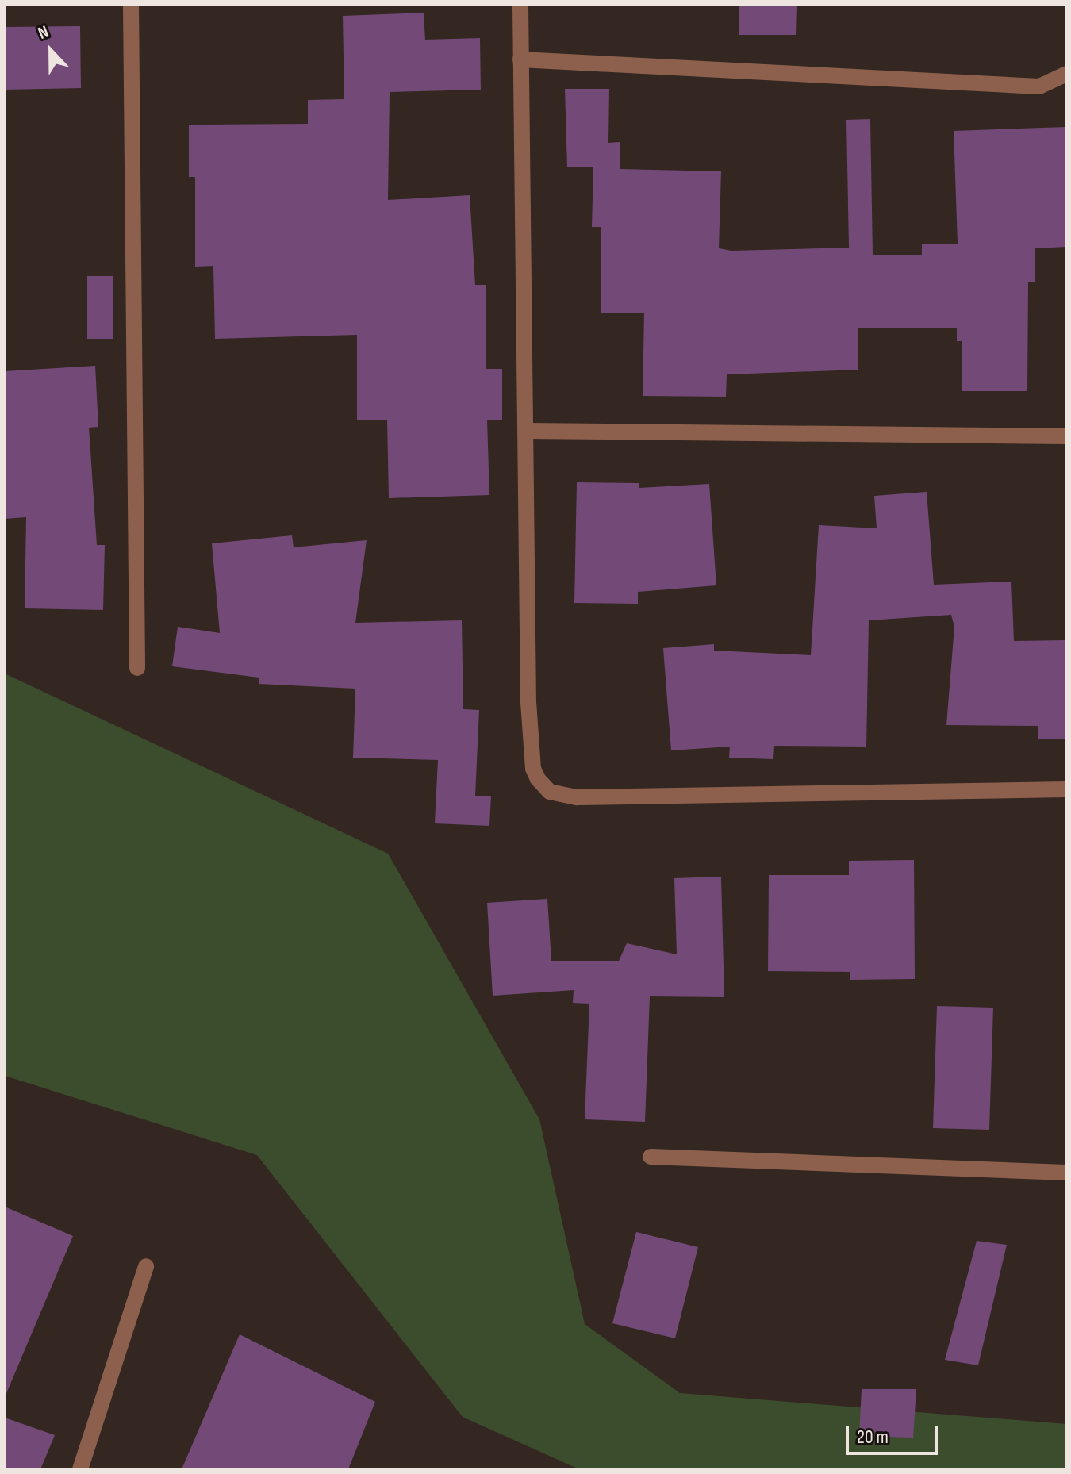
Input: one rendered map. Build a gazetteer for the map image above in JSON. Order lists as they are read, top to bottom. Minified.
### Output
{"scale_bar":"20 m","north":"top"}
